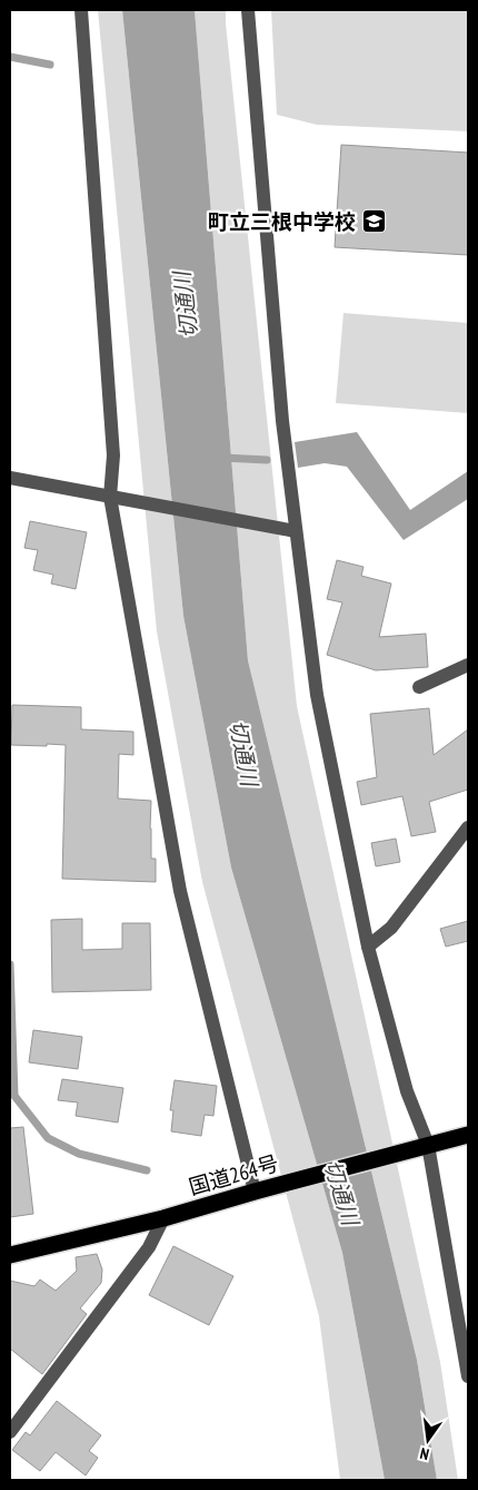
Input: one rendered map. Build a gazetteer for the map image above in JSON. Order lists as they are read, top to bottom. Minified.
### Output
{"streets":{"highway":["国道264号"]},"water":["切通川"],"places":{"school or university":["町立三根中学校"]},"north":"bottom"}
